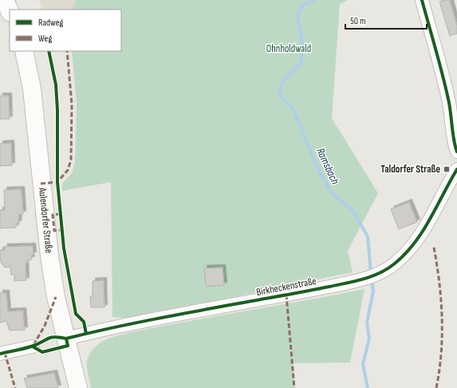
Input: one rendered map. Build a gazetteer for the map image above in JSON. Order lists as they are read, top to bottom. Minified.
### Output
{"streets":{"main road":["Aulendorfer Straße"],"street":["Birkheckenstraße"]},"crossings":[["Aulendorfer Straße","Birkheckenstraße"]],"water":["Ramsbach"],"parks":["Ohnholdwald"],"places":{"transit":["Taldorfer Straße"]},"legend":["Radweg","Weg"],"scale_bar":"50 m"}
